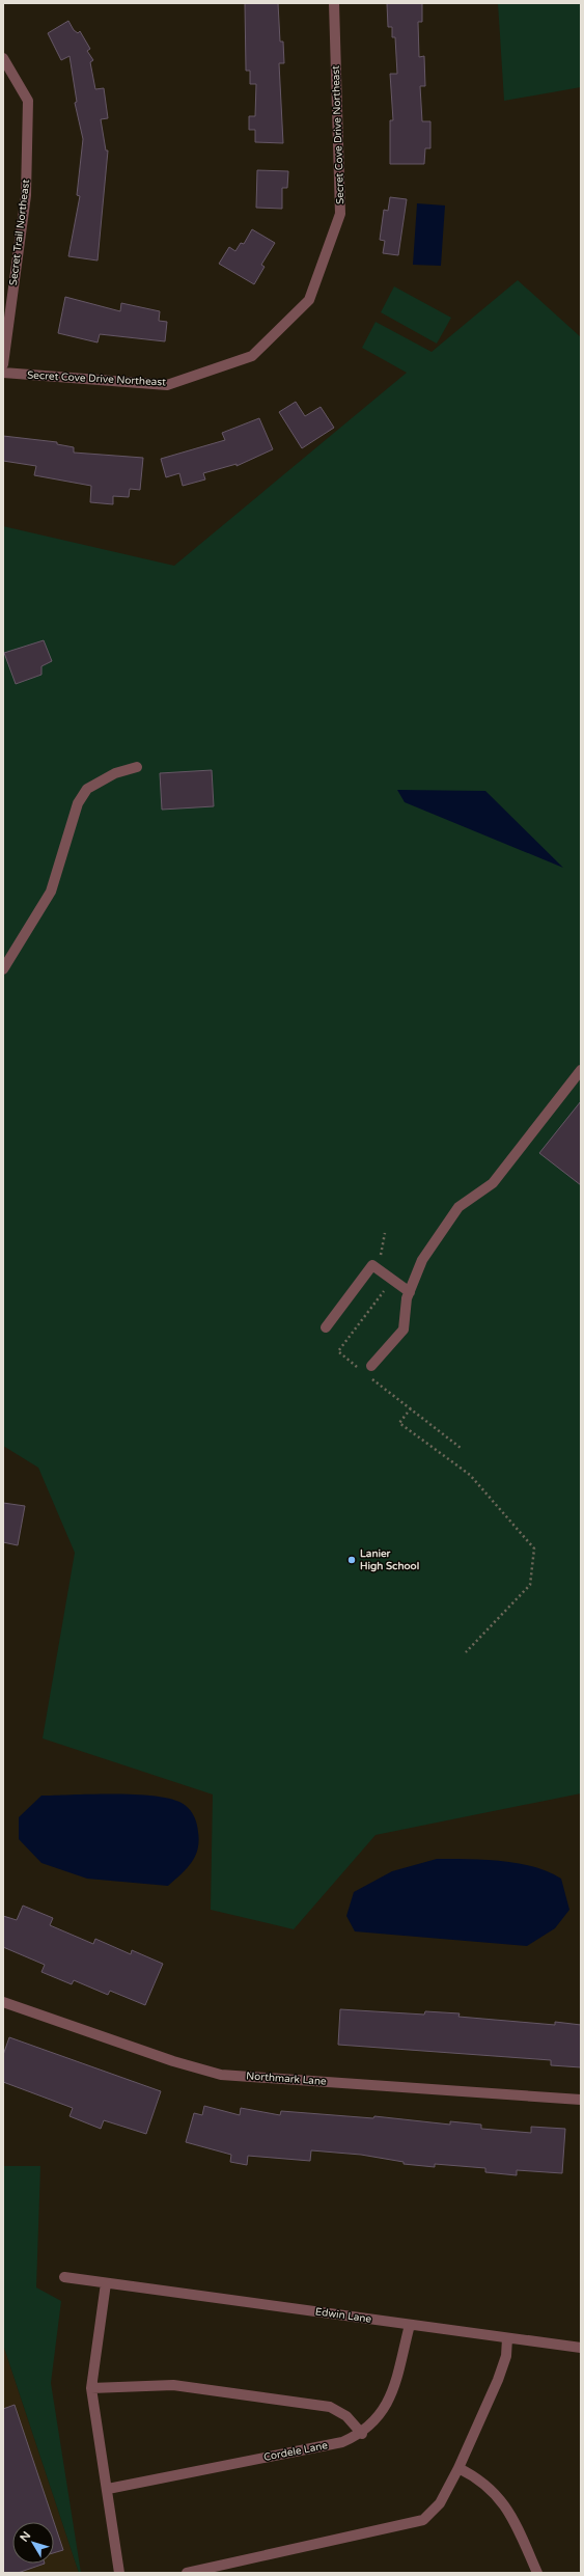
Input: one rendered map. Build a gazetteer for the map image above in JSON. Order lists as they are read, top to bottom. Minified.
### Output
{"streets":{"street":["Secret Cove Drive Northeast","Secret Trail Northeast","Northmark Lane","Edwin Lane","Cordele Lane"]},"crossings":[["Edwin Lane","Cordele Lane"]],"places":["Lanier High School"],"north":"top left"}
